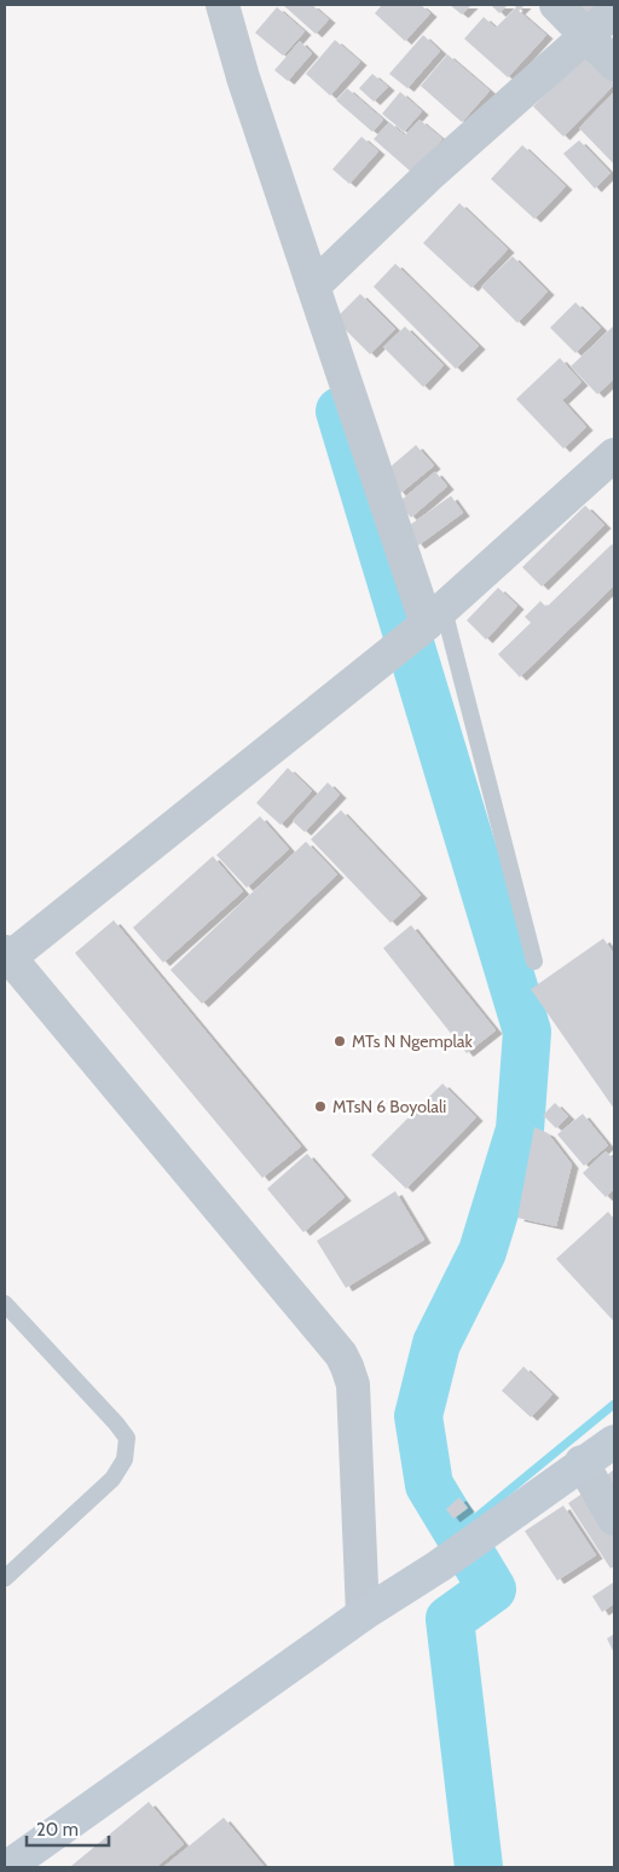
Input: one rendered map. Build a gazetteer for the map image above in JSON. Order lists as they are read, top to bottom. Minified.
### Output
{"places":["MTs N Ngemplak","MTsN 6 Boyolali"],"scale_bar":"20 m"}
